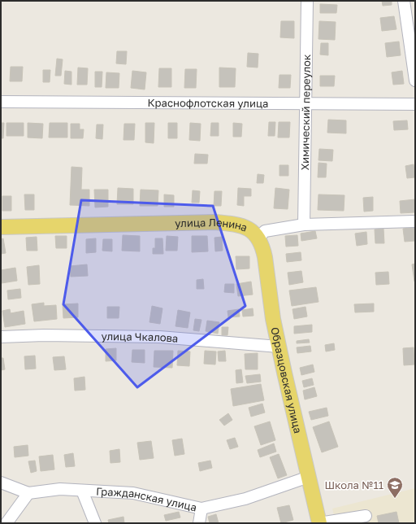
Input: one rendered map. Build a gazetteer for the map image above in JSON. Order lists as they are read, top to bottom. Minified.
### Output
{"streets":{"main road":["улица Ленина","Образцовская улица"],"street":["Краснофлотская улица","Химический переулок","улица Чкалова","Гражданская улица"]},"crossings":[["Краснофлотская улица","Химический переулок"],["Химический переулок","улица Ленина"],["улица Ленина","Образцовская улица"],["улица Чкалова","Образцовская улица"],["Образцовская улица","Гражданская улица"]],"places":{"school or university":["Школа №11"]}}
